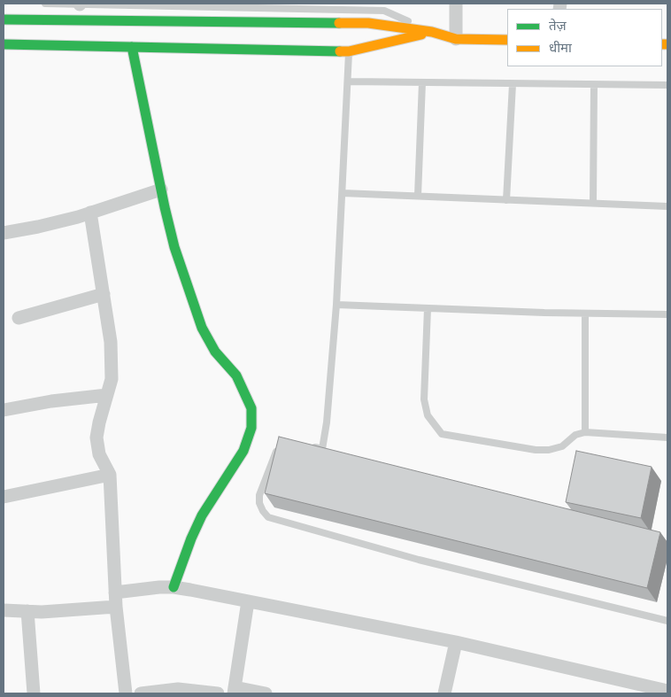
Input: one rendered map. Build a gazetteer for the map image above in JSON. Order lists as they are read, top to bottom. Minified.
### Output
{"legend":["तेज़","धीमा"]}
